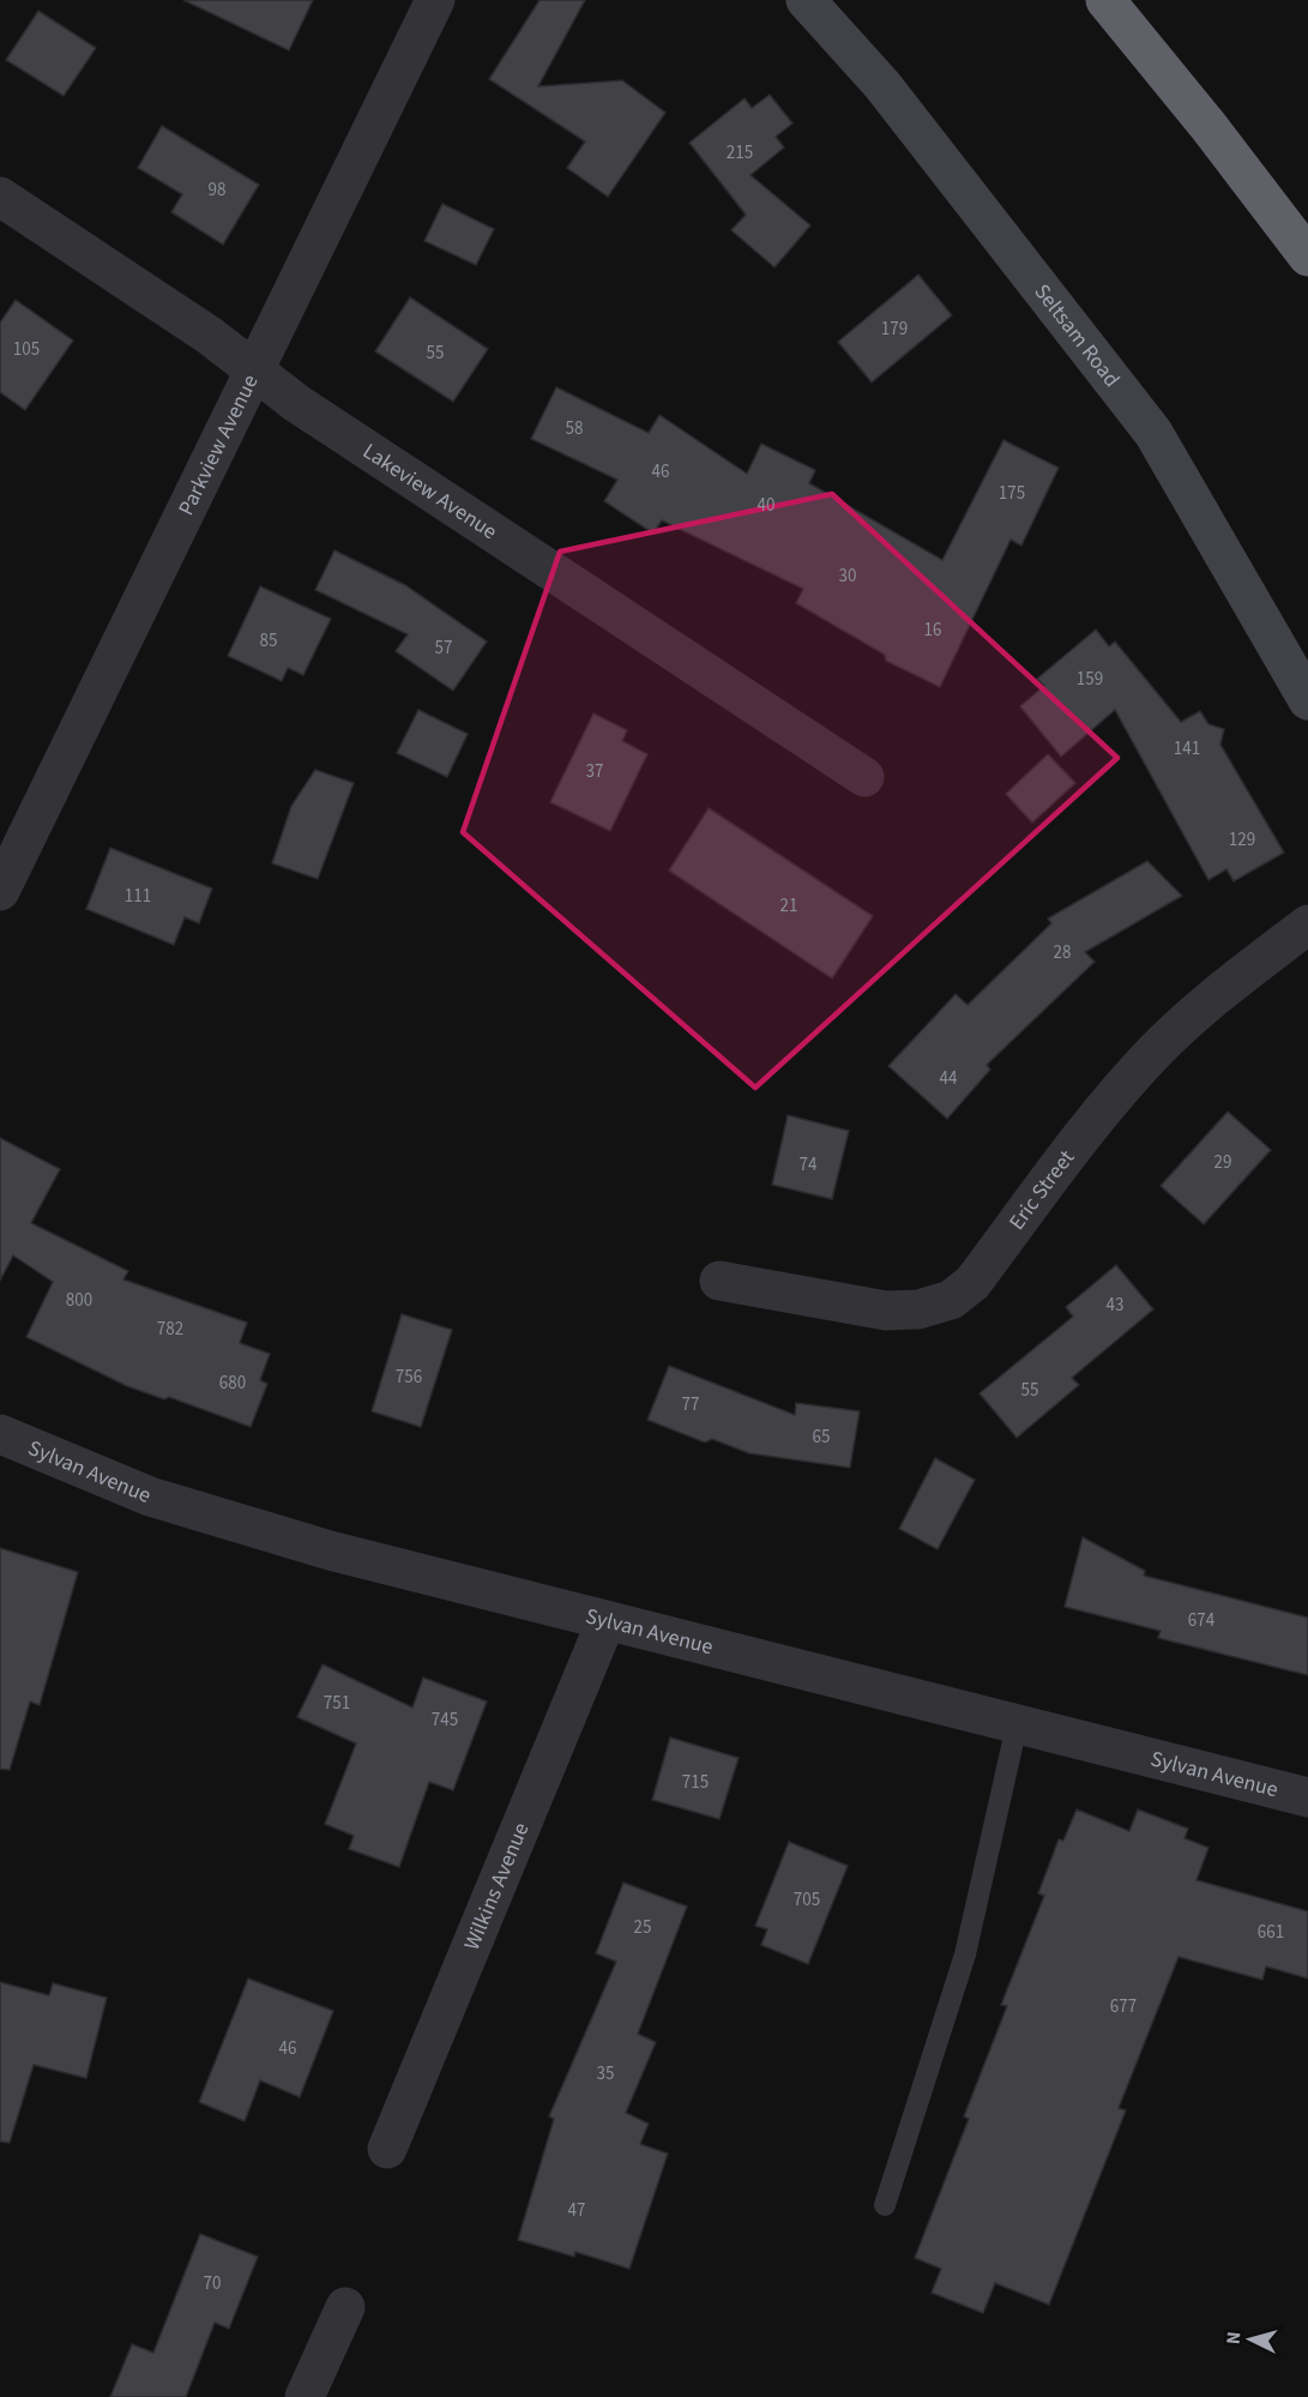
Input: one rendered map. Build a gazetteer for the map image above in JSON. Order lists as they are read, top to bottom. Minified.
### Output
{"streets":{"main road":["Seltsam Road"],"street":["Parkview Avenue","Lakeview Avenue","Eric Street","Sylvan Avenue","Wilkins Avenue"]},"crossings":[["Parkview Avenue","Lakeview Avenue"],["Sylvan Avenue","Wilkins Avenue"]],"house_numbers":["215","98","179","105","55","58","46","175","40","30","16","85","57","159","141","37","129","111","21","28","44","29","74","800","43","782","756","680","55","77","65","674","751","745","715","705","25","661","677","46","35","47","70"],"north":"left"}
